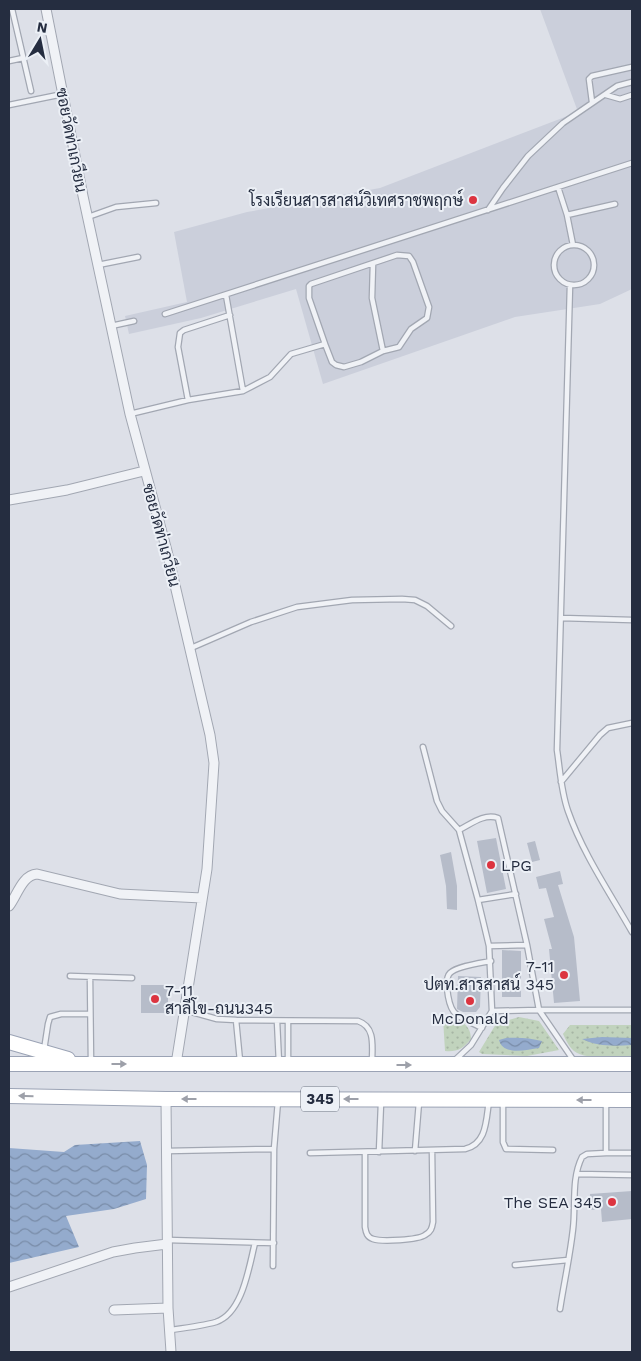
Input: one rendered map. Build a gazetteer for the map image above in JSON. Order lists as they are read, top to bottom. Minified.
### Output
{"streets":{"main road":["345"],"street":["ซอยวัดท่าเกวียน"]},"crossings":[["ซอยวัดท่าเกวียน","345"]],"places":["โรงเรียนสารสาสน์วิเทศราชพฤกษ์","LPG","7-11 ปตท.สารสาสน์ 345","7-11 สาลีโข-ถนน345","McDonald","The SEA 345"],"north":"top"}
